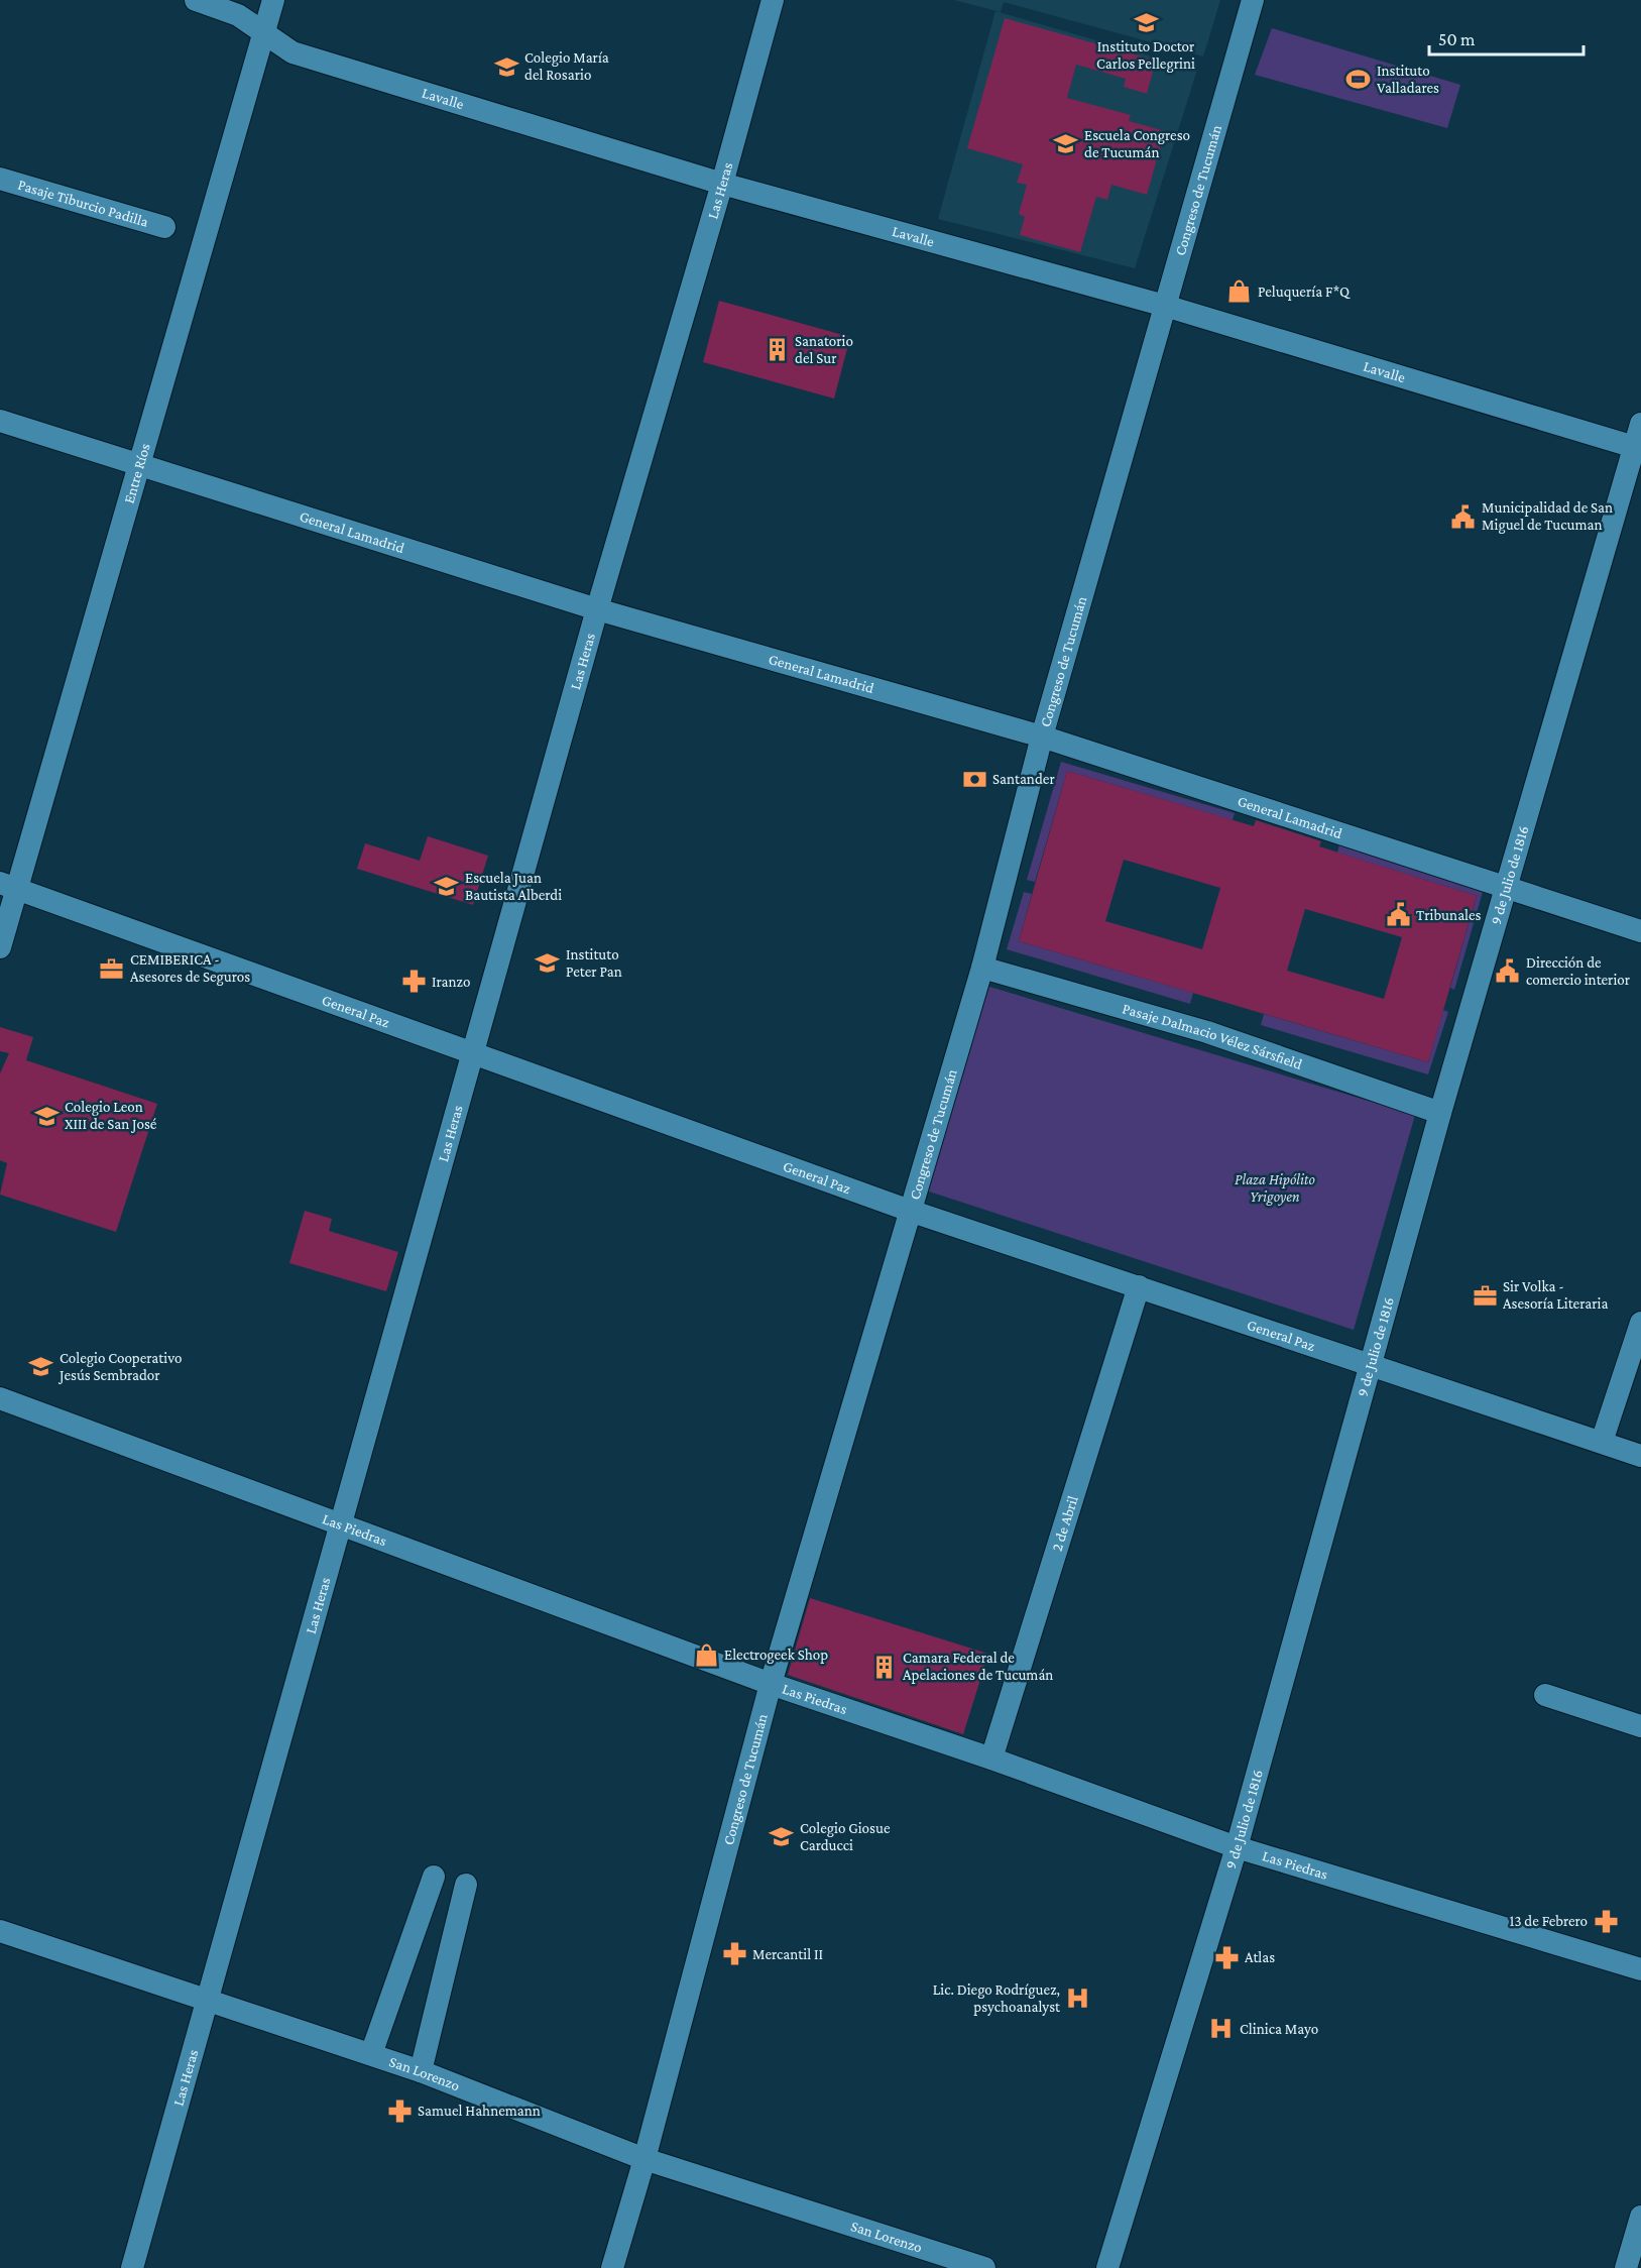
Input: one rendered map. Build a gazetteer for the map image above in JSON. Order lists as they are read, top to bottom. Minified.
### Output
{"streets":{"street":["Lavalle","Las Heras","Congreso de Tucumán","Pasaje Tiburcio Padilla","Entre Ríos","General Lamadrid","9 de Julio de 1816","General Paz","Pasaje Dalmacio Vélez Sársfield","2 de Abril","Las Piedras","San Lorenzo"]},"crossings":[["Lavalle","Las Heras"],["Lavalle","Congreso de Tucumán"],["Lavalle","Entre Ríos"],["Lavalle","9 de Julio de 1816"],["Las Heras","General Lamadrid"],["Las Heras","General Paz"],["Las Heras","Las Piedras"],["Las Heras","San Lorenzo"],["Congreso de Tucumán","General Lamadrid"],["Congreso de Tucumán","General Paz"],["Congreso de Tucumán","Pasaje Dalmacio Vélez Sársfield"],["Congreso de Tucumán","Las Piedras"],["Congreso de Tucumán","San Lorenzo"],["Entre Ríos","General Lamadrid"],["Entre Ríos","General Paz"],["General Lamadrid","9 de Julio de 1816"],["9 de Julio de 1816","General Paz"],["9 de Julio de 1816","Pasaje Dalmacio Vélez Sársfield"],["9 de Julio de 1816","Las Piedras"],["General Paz","2 de Abril"],["2 de Abril","Las Piedras"]],"parks":["Plaza Hipólito Yrigoyen"],"places":{"school or university":["Instituto Doctor Carlos Pellegrini","Colegio María del Rosario","Escuela Congreso de Tucumán","Escuela Juan Bautista Alberdi","Instituto Peter Pan","Colegio Leon XIII de San José","Colegio Cooperativo Jesús Sembrador","Colegio Giosue Carducci"],"sports":["Instituto Valladares"],"shop":["Peluquería F*Q","Electrogeek Shop"],"building":["Sanatorio del Sur","Camara Federal de Apelaciones de Tucumán"],"public building":["Municipalidad de San Miguel de Tucuman","Tribunales","Dirección de comercio interior"],"bank":["Santander"],"office":["CEMIBERICA - Asesores de Seguros","Sir Volka - Asesoría Literaria"],"pharmacy":["Iranzo","13 de Febrero","Mercantil II","Atlas","Samuel Hahnemann"],"hospital":["Lic. Diego Rodríguez, psychoanalyst","Clinica Mayo"]},"scale_bar":"50 m"}
